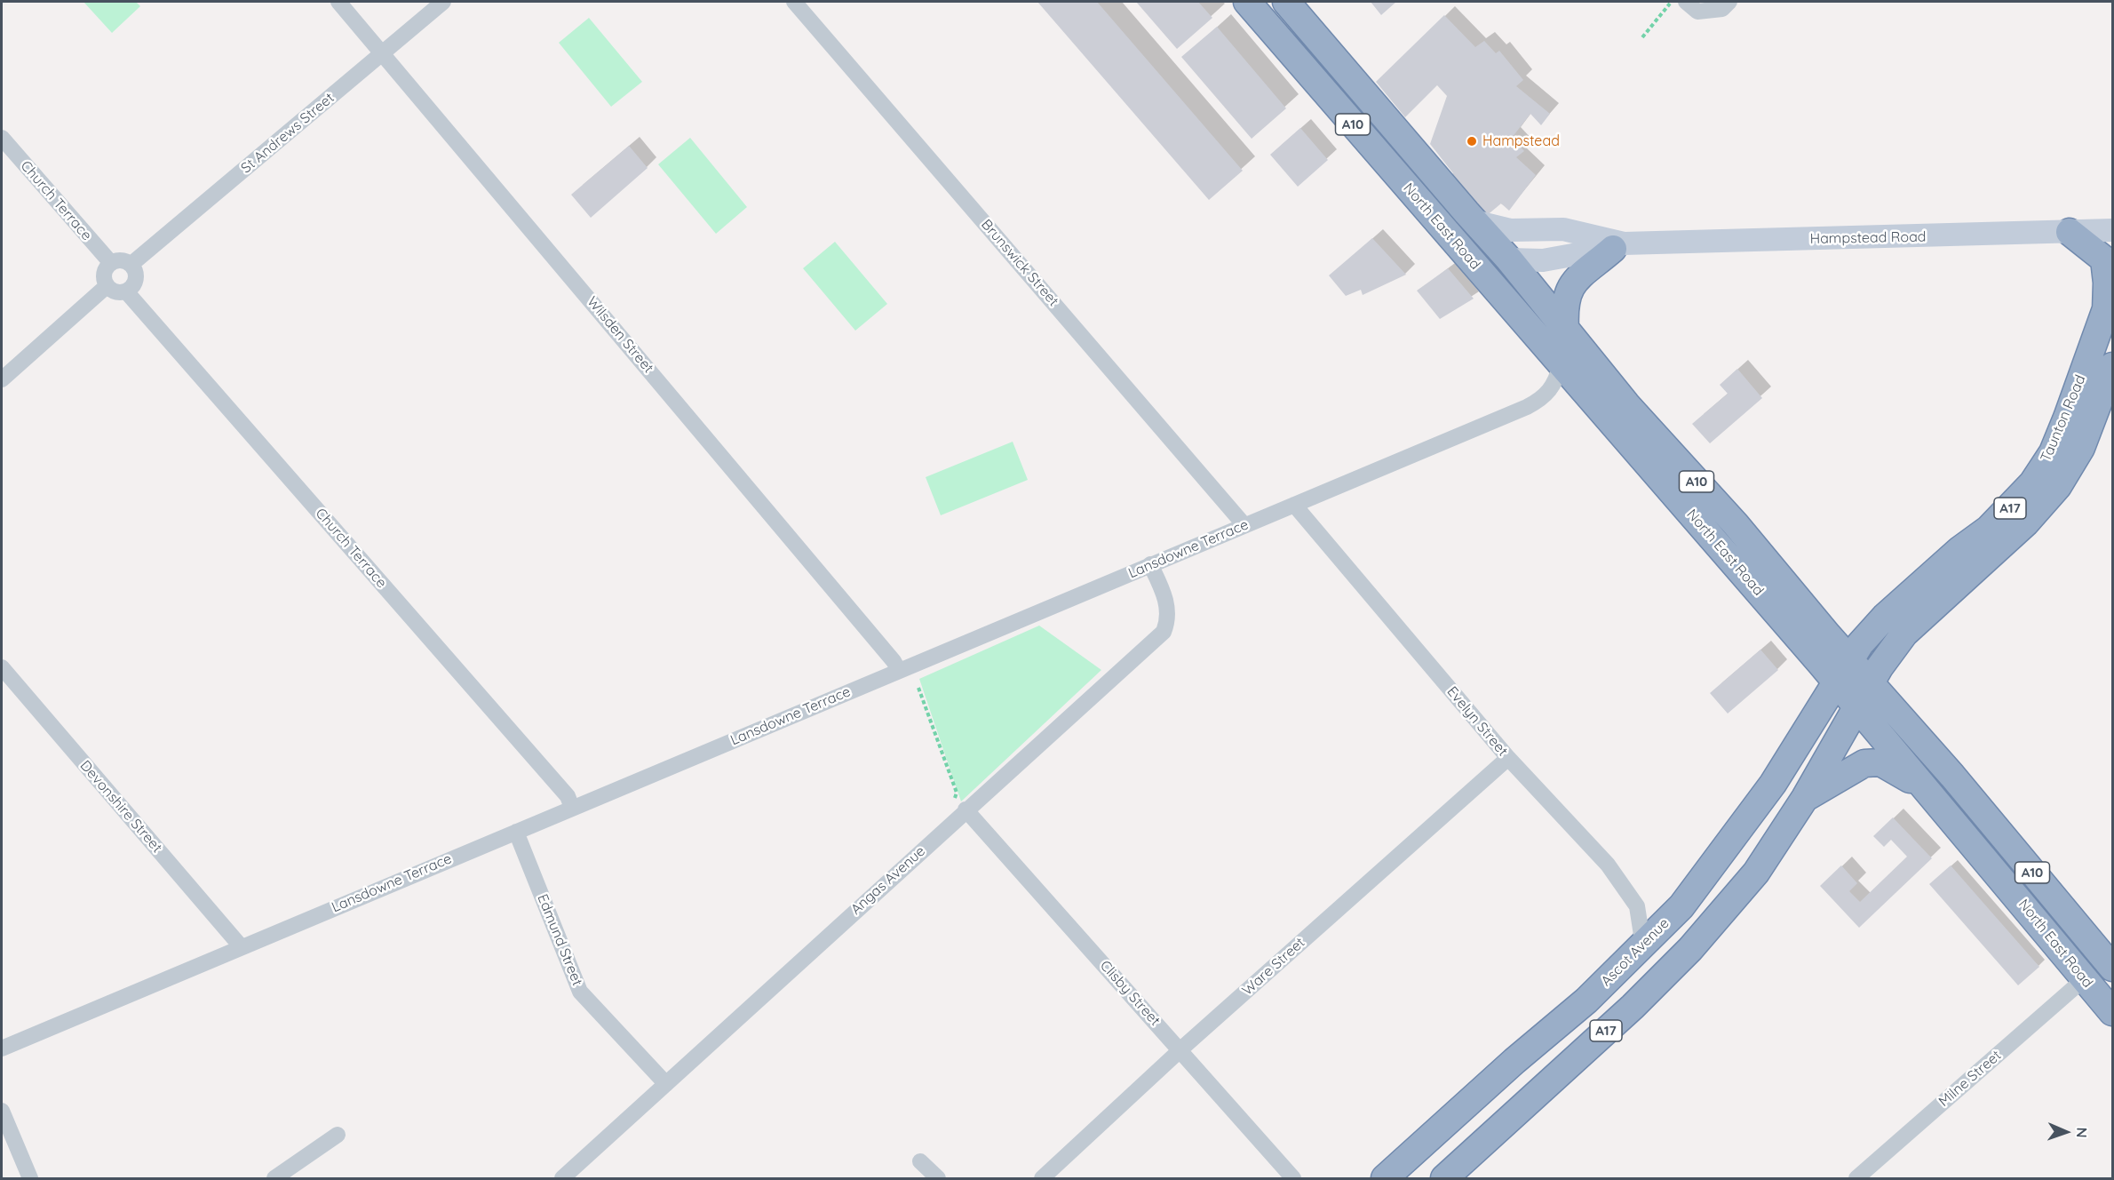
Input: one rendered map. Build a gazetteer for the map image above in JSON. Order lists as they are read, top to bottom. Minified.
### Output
{"streets":{"highway":["A10","North East Road","Taunton Road","A17","Ascot Avenue"],"main road":["Hampstead Road"],"street":["St Andrews Street","Church Terrace","Brunswick Street","Wilsden Street","Lansdowne Terrace","Evelyn Street","Devonshire Street","Angas Avenue","Edmund Street","Ware Street","Clisby Street","Milne Street"]},"crossings":[["St Andrews Street","Church Terrace"],["St Andrews Street","Wilsden Street"],["Church Terrace","Lansdowne Terrace"],["North East Road","Hampstead Road"],["North East Road","Taunton Road"],["North East Road","A17"],["North East Road","Lansdowne Terrace"],["North East Road","Ascot Avenue"],["North East Road","Milne Street"],["Hampstead Road","Taunton Road"],["Brunswick Street","Lansdowne Terrace"],["Wilsden Street","Lansdowne Terrace"],["Taunton Road","A17"],["A17","Ascot Avenue"],["Lansdowne Terrace","Evelyn Street"],["Lansdowne Terrace","Devonshire Street"],["Lansdowne Terrace","Angas Avenue"],["Lansdowne Terrace","Edmund Street"],["Evelyn Street","Ascot Avenue"],["Evelyn Street","Ware Street"],["Angas Avenue","Edmund Street"],["Angas Avenue","Clisby Street"],["Ware Street","Clisby Street"]],"places":["Hampstead"],"north":"right"}
